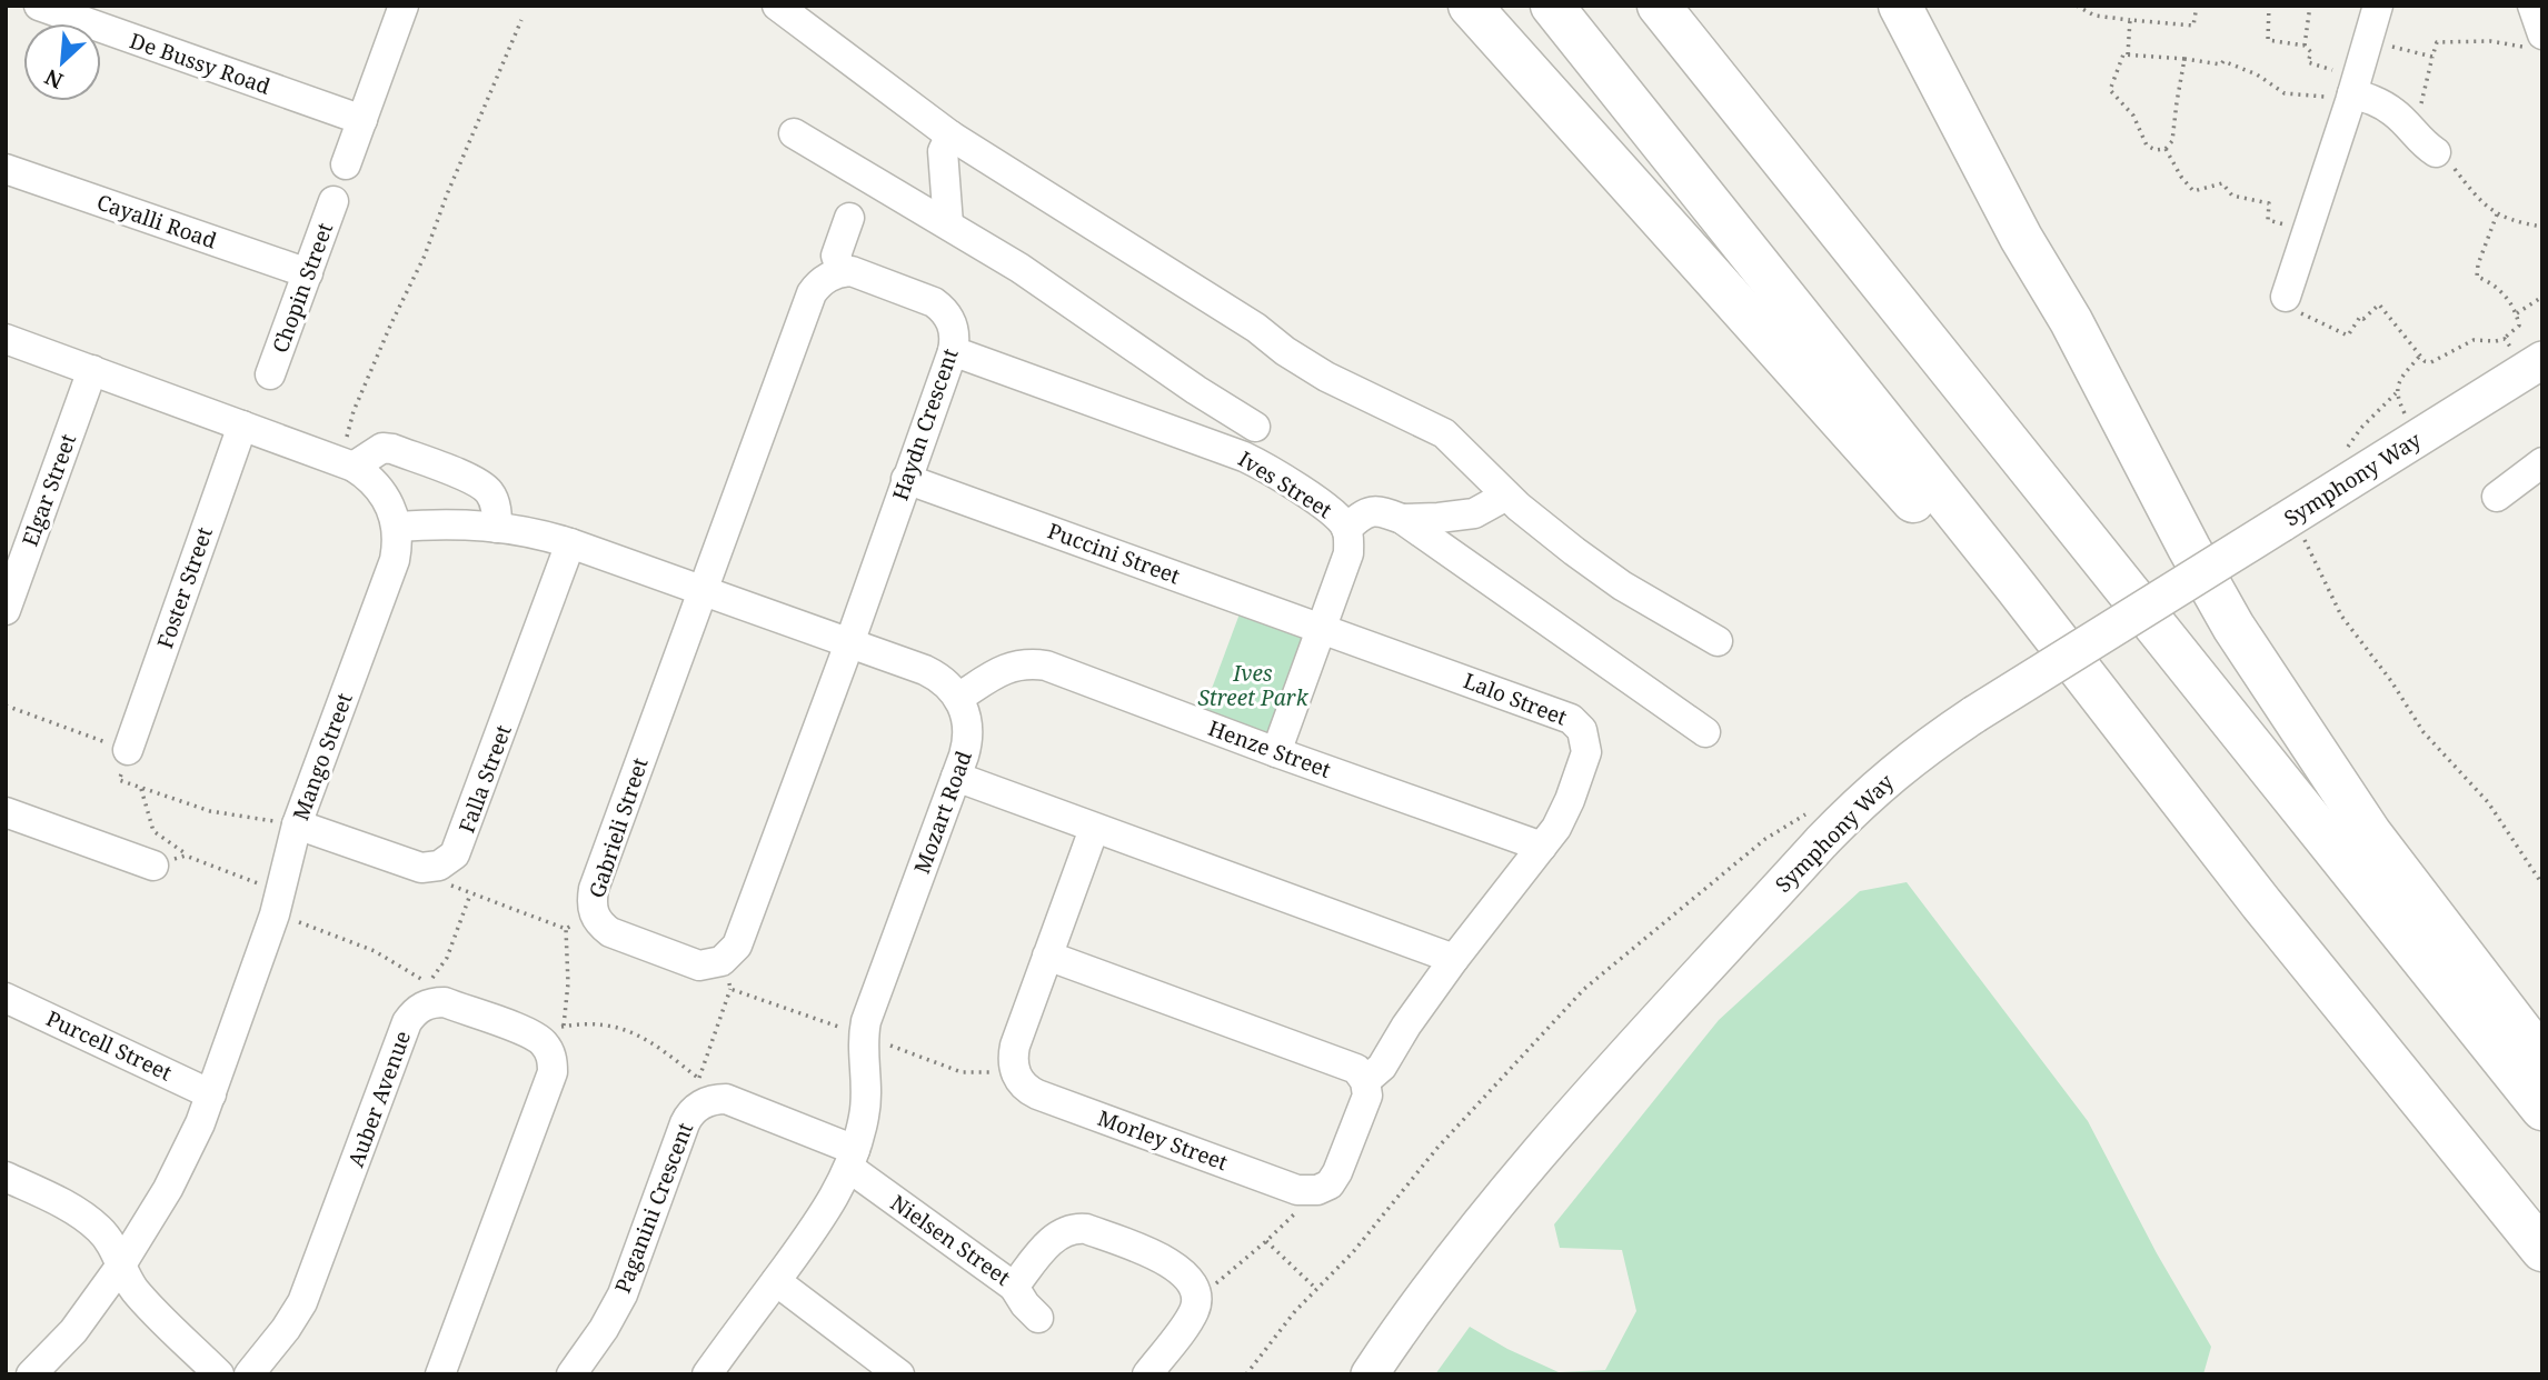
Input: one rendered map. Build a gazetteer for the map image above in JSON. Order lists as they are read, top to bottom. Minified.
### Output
{"streets":{"main road":["Symphony Way"],"street":["De Bussy Road","Cayalli Road","Chopin Street","Haydn Crescent","Ives Street","Elgar Street","Puccini Street","Foster Street","Lalo Street","Henze Street","Mango Street","Falla Street","Mozart Road","Gabrieli Street","Purcell Street","Auber Avenue","Morley Street","Paganini Crescent","Nielsen Street"]},"crossings":[["Cayalli Road","Chopin Street"],["Haydn Crescent","Ives Street"],["Haydn Crescent","Puccini Street"],["Haydn Crescent","Gabrieli Street"],["Ives Street","Puccini Street"],["Ives Street","Lalo Street"],["Ives Street","Henze Street"],["Elgar Street","Mango Street"],["Puccini Street","Lalo Street"],["Foster Street","Mango Street"],["Lalo Street","Henze Street"],["Henze Street","Mozart Road"],["Mango Street","Purcell Street"],["Mozart Road","Nielsen Street"]],"parks":["Ives Street Park"],"north":"bottom left"}
